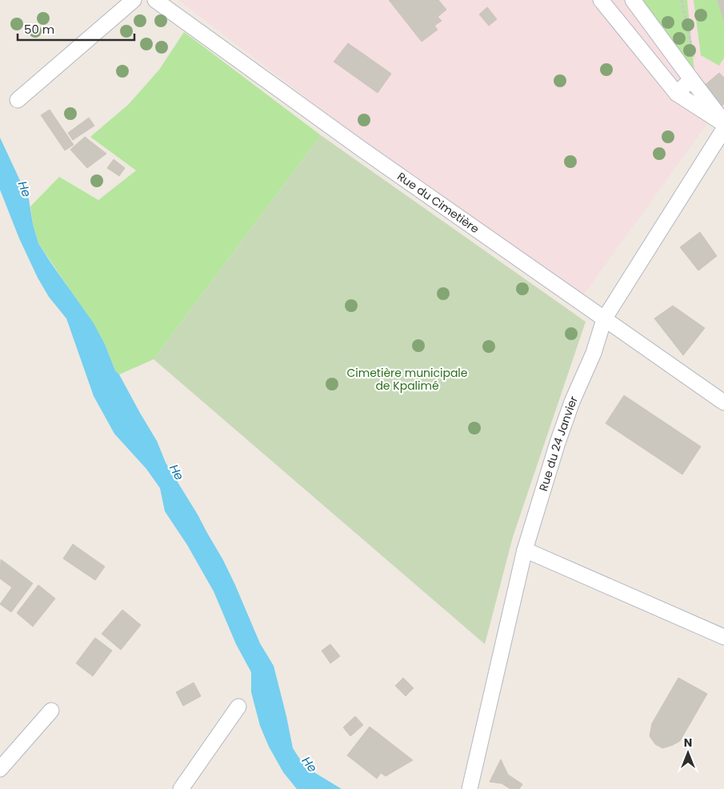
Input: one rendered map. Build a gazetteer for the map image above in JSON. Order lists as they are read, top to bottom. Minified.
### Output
{"streets":{"street":["Rue du Cimetière","Rue du 24 Janvier"]},"crossings":[["Rue du Cimetière","Rue du 24 Janvier"]],"water":["He"],"parks":["Cimetière municipale de Kpalimé"],"scale_bar":"50 m","north":"top"}
